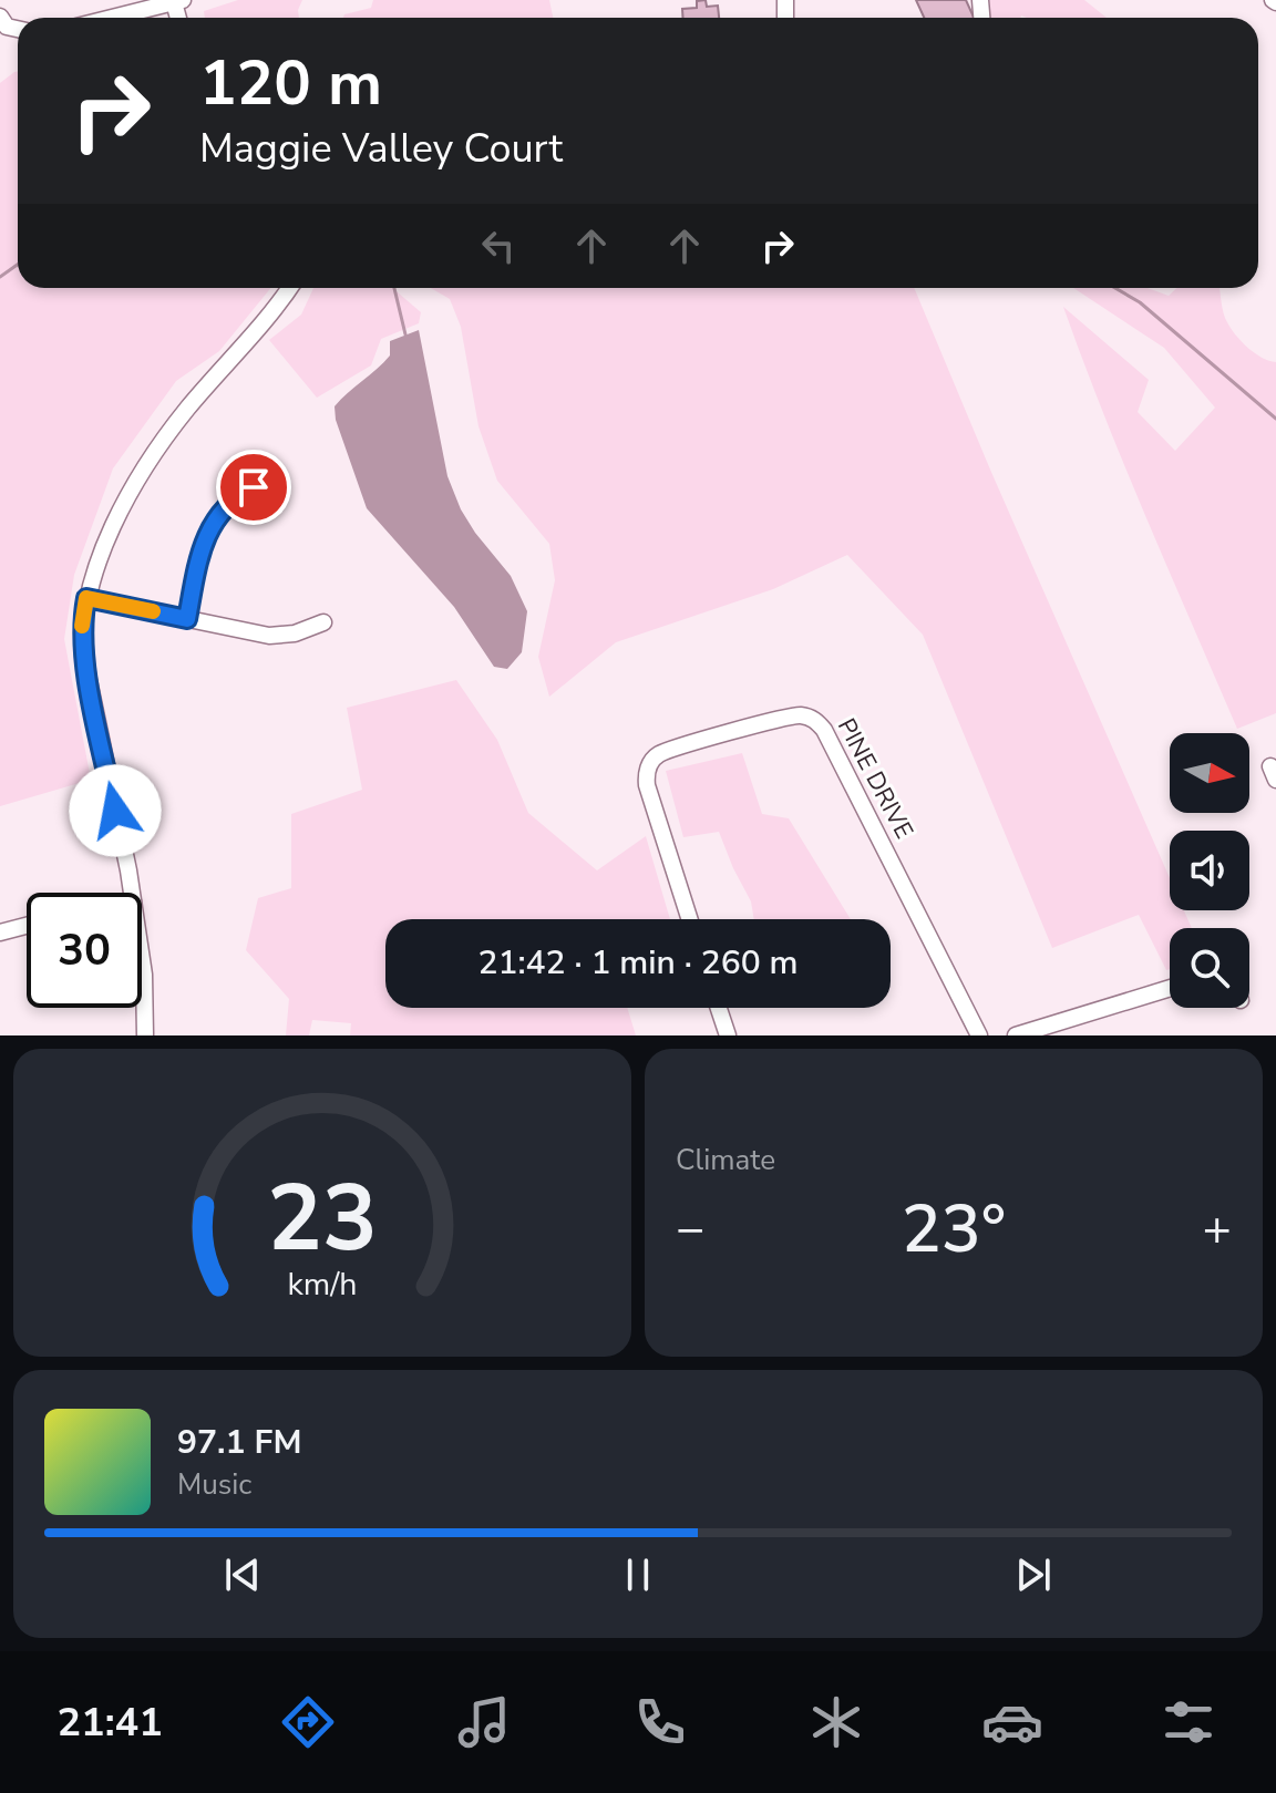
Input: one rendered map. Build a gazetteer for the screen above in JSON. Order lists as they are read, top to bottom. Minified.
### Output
{"streets":{"street":["PINE DRIVE"]},"north":"right","page":{"turn":["120 m","Maggie Valley Court"],"limit":"30","trip":"21:42 · 1 min · 260 m","tile":"Climate","heat":["−","23°","+"],"song":["97.1 FM","Music"],"tabs":"21:41","gauge":["23","km/h"]}}
